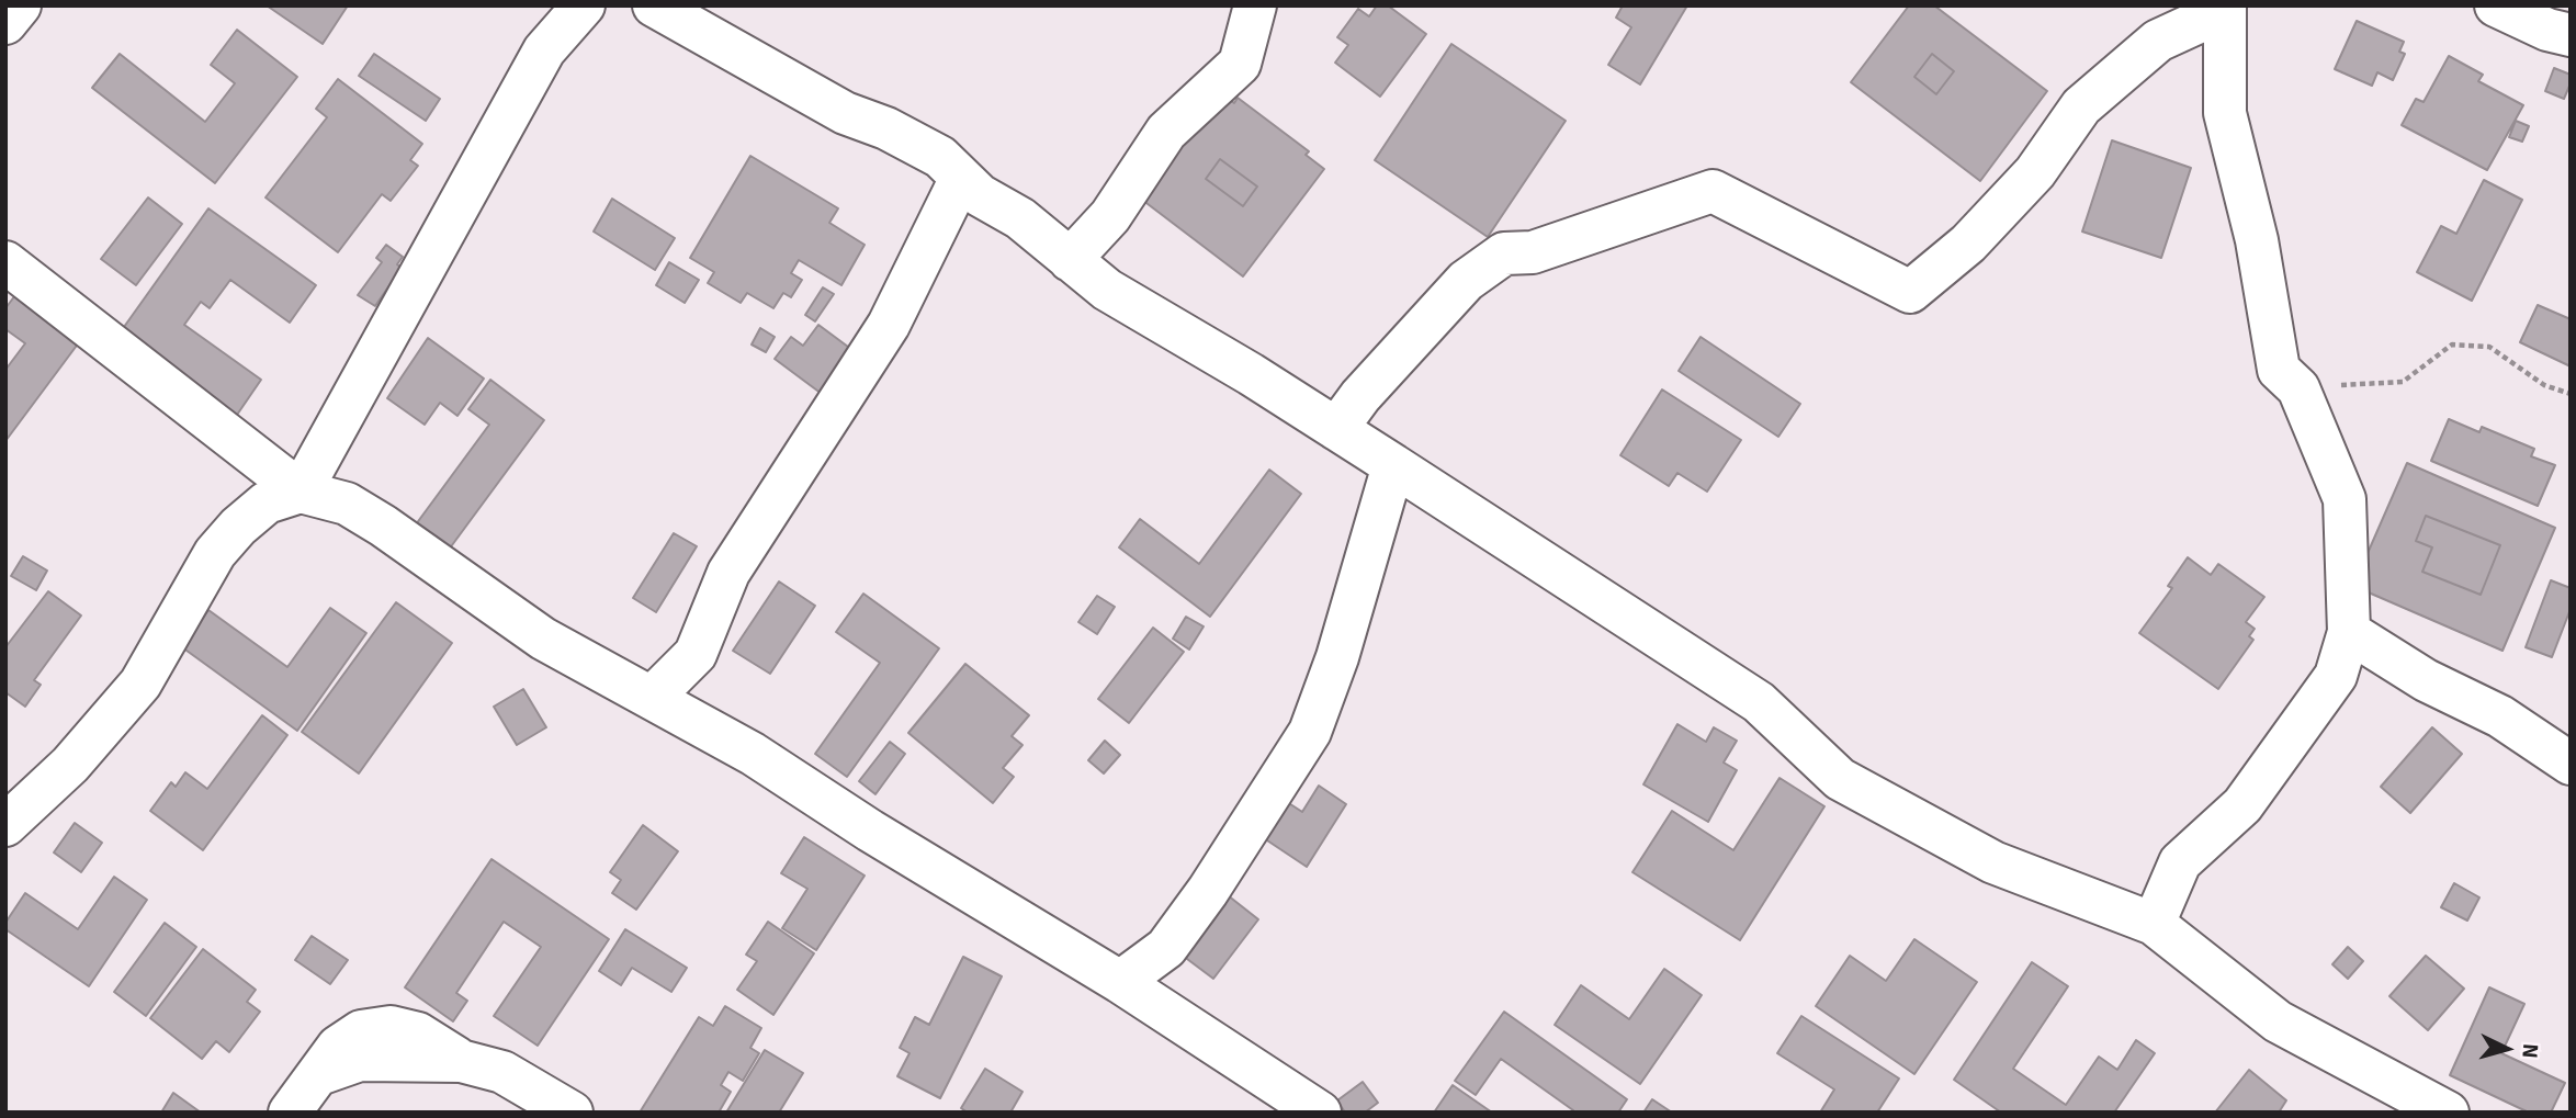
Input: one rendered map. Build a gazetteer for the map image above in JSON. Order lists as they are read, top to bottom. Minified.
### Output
{"north":"right"}
